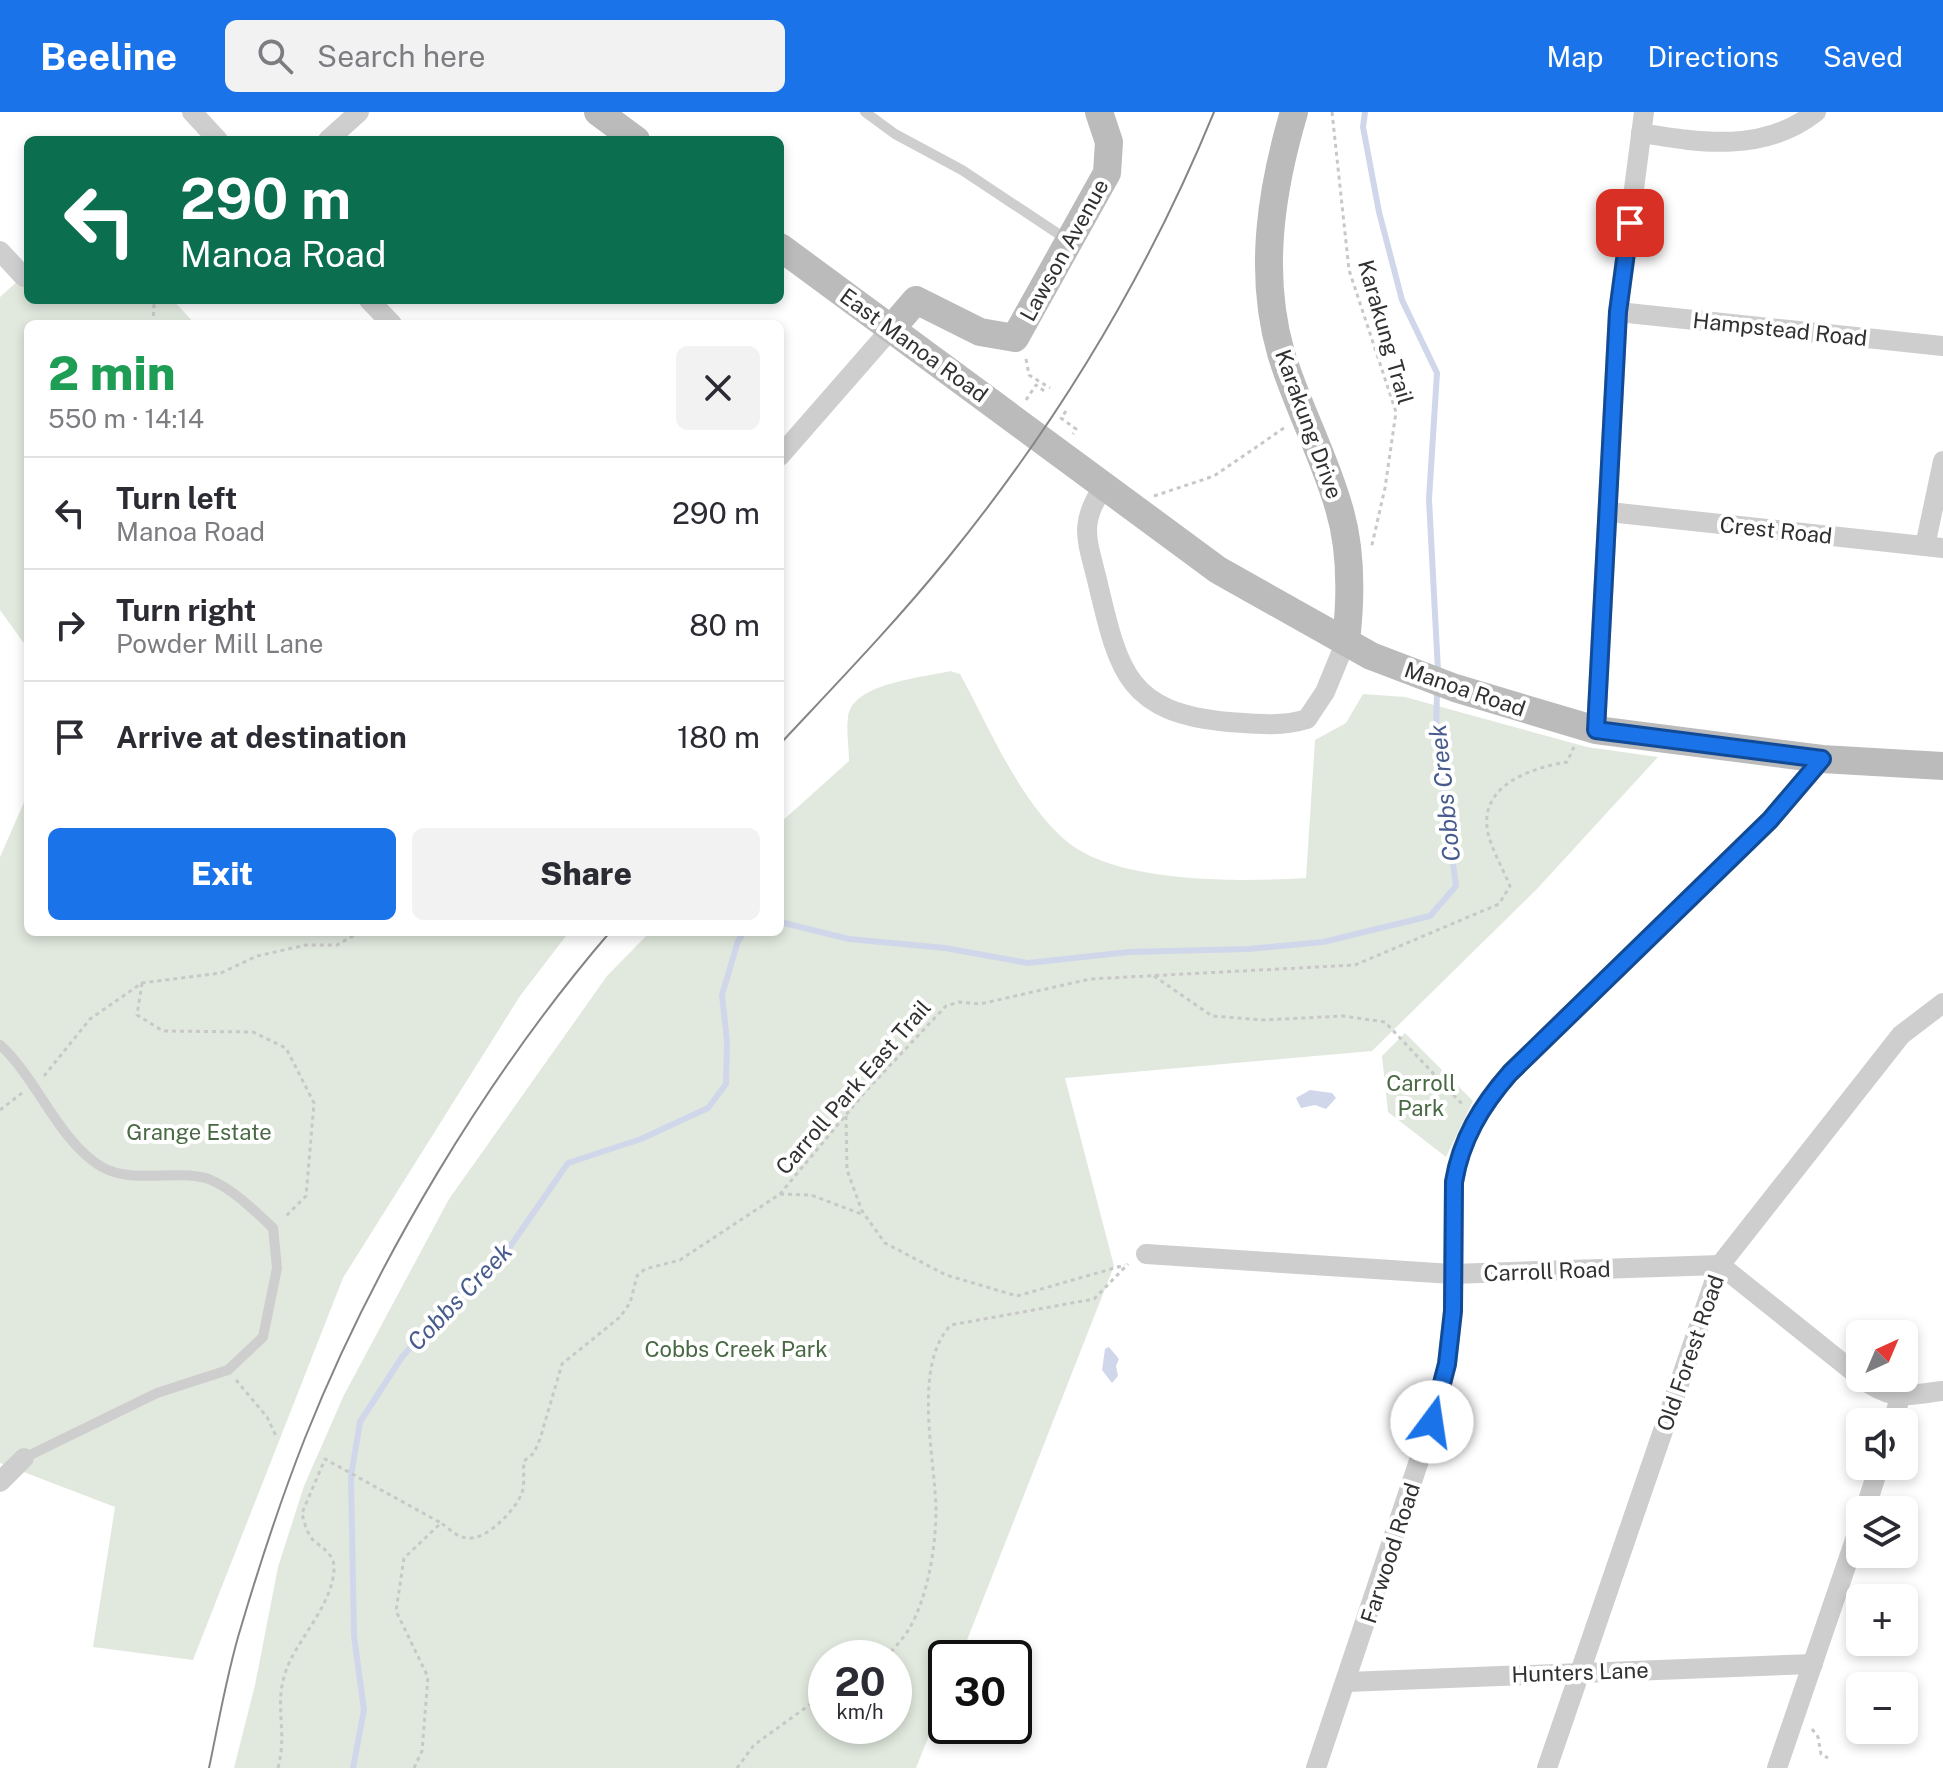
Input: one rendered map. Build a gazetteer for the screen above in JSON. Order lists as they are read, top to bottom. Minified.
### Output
{"streets":{"main road":["Lawson Avenue","East Manoa Road","Karakung Drive","Manoa Road"],"street":["Hampstead Road","Crest Road","Carroll Road","Old Forest Road","Farwood Road","Hunters Lane"],"path":["Karakung Trail","Carroll Park East Trail"]},"crossings":[["Lawson Avenue","East Manoa Road"],["East Manoa Road","Manoa Road"],["Karakung Drive","Manoa Road"],["Manoa Road","Carroll Park East Trail"],["Manoa Road","Farwood Road"],["Carroll Road","Old Forest Road"],["Carroll Road","Farwood Road"],["Old Forest Road","Hunters Lane"],["Farwood Road","Hunters Lane"]],"water":["Cobbs Creek"],"parks":["Carroll Park","Grange Estate","Cobbs Creek Park"],"north":"top right","page":{"header":"Beeline","search":"Search here","nav":["Map","Directions","Saved"],"turn":["290 m","Manoa Road"],"heading":["2 min","550 m · 14:14"],"list":[{"name":"Turn left","note":"Manoa Road","value":"290 m"},{"name":"Turn right","note":"Powder Mill Lane","value":"80 m"},{"name":"Arrive at destination","value":"180 m"}],"buttons":["Exit","Share"],"map_buttons":["+","−"],"speed":"20 km/h","limit":"30"}}
